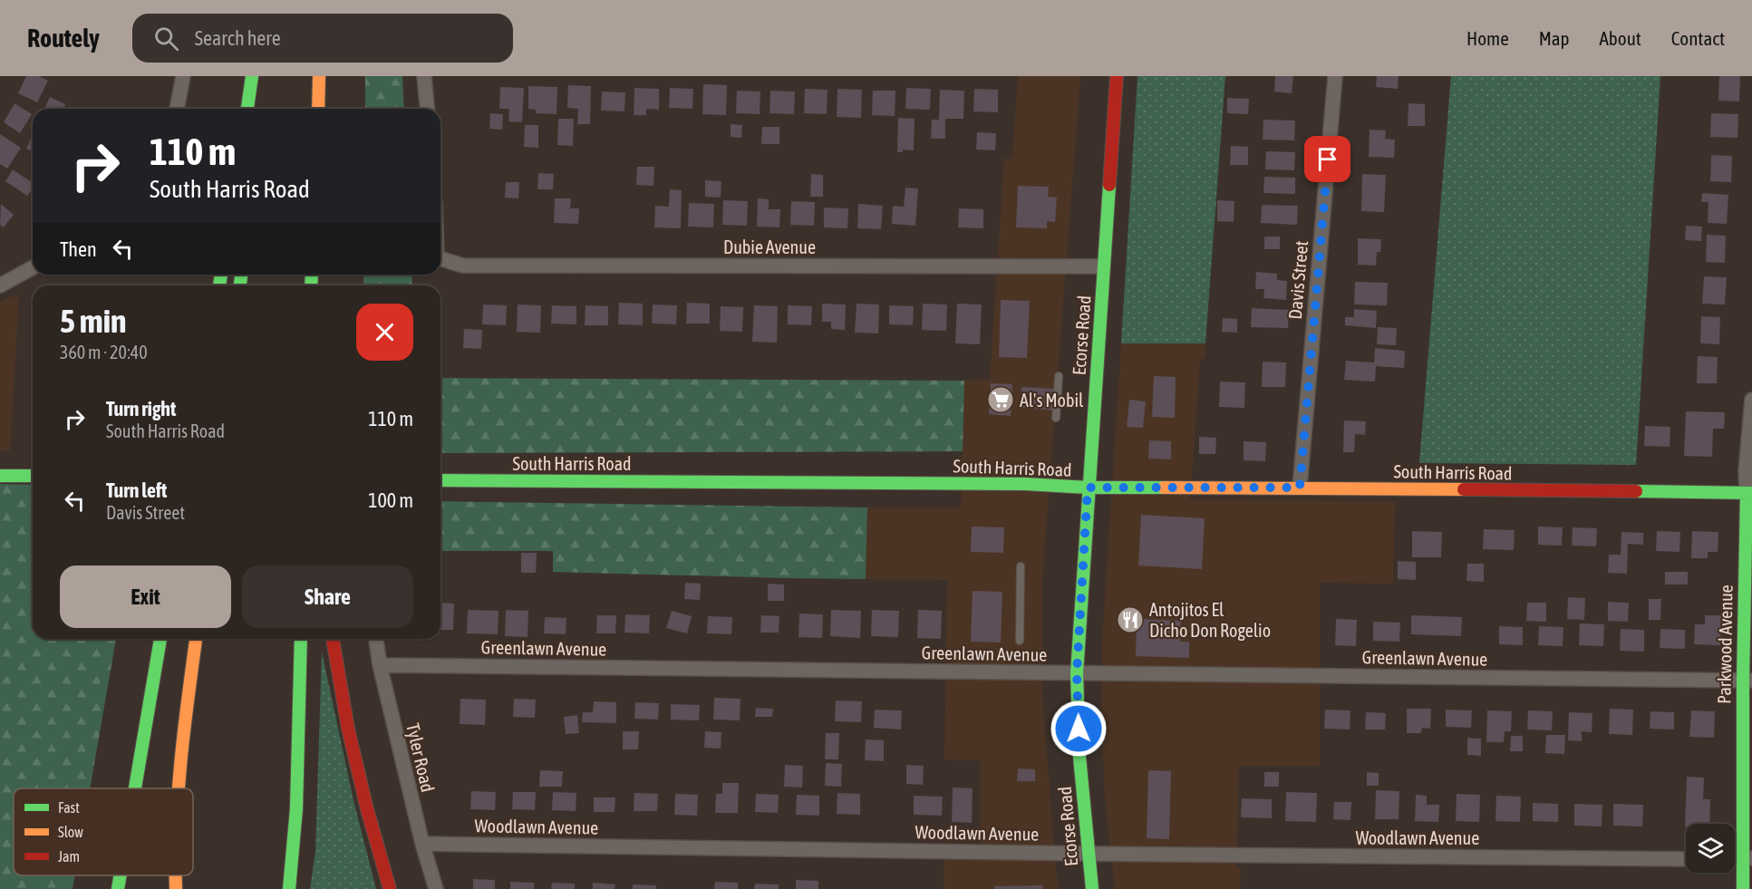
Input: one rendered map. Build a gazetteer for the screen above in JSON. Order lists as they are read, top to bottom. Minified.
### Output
{"streets":{"main road":["Ecorse Road","South Harris Road","Parkwood Avenue"],"street":["Dubie Avenue","Davis Street","Greenlawn Avenue","Tyler Road","Woodlawn Avenue"]},"crossings":[["Dubie Avenue","Ecorse Road"],["Davis Street","South Harris Road"],["Ecorse Road","South Harris Road"],["Ecorse Road","Greenlawn Avenue"],["Ecorse Road","Woodlawn Avenue"],["South Harris Road","Parkwood Avenue"],["Parkwood Avenue","Greenlawn Avenue"],["Greenlawn Avenue","Tyler Road"],["Tyler Road","Woodlawn Avenue"]],"places":{"supermarket":["Al's Mobil"],"restaurant":["Antojitos El Dicho Don Rogelio"]},"legend":["Fast","Slow","Jam"],"page":{"header":"Routely","search":"Search here","nav":["Home","Map","About","Contact"],"turn":["110 m","South Harris Road"],"then":"Then","heading":["5 min","360 m · 20:40"],"list":[{"name":"Turn right","note":"South Harris Road","value":"110 m"},{"name":"Turn left","note":"Davis Street","value":"100 m"}],"buttons":["Exit","Share"]}}
